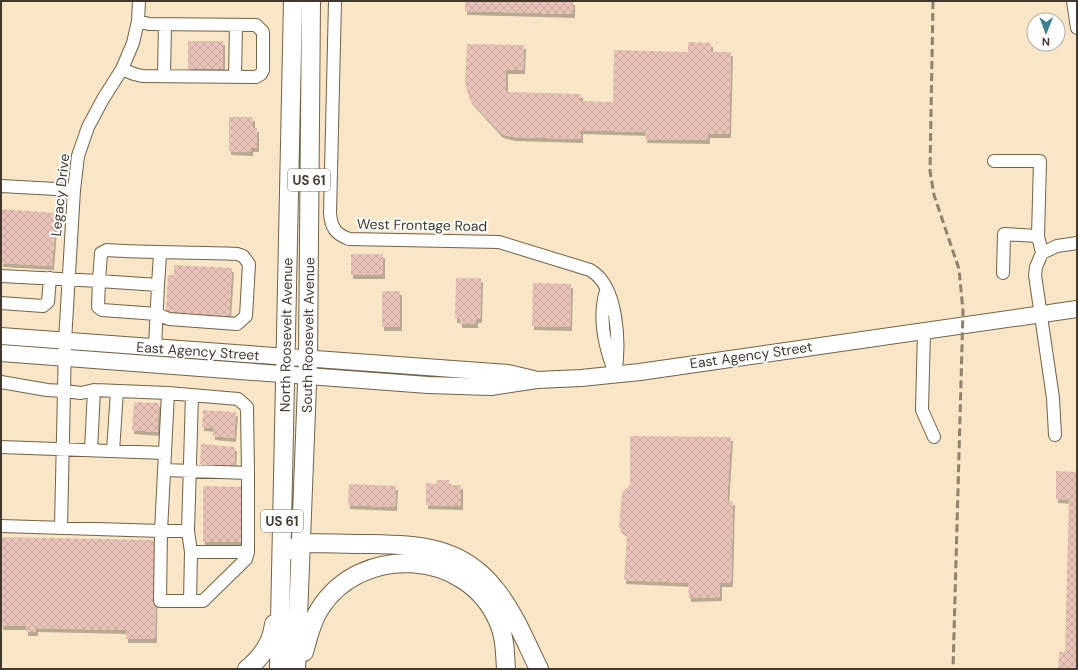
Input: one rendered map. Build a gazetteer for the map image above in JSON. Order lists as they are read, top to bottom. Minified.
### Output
{"streets":{"highway":["US 61","North Roosevelt Avenue","South Roosevelt Avenue"],"main road":["East Agency Street"],"street":["Legacy Drive","West Frontage Road"]},"crossings":[["Legacy Drive","East Agency Street"],["West Frontage Road","East Agency Street"],["North Roosevelt Avenue","East Agency Street"],["South Roosevelt Avenue","East Agency Street"]],"north":"bottom"}
